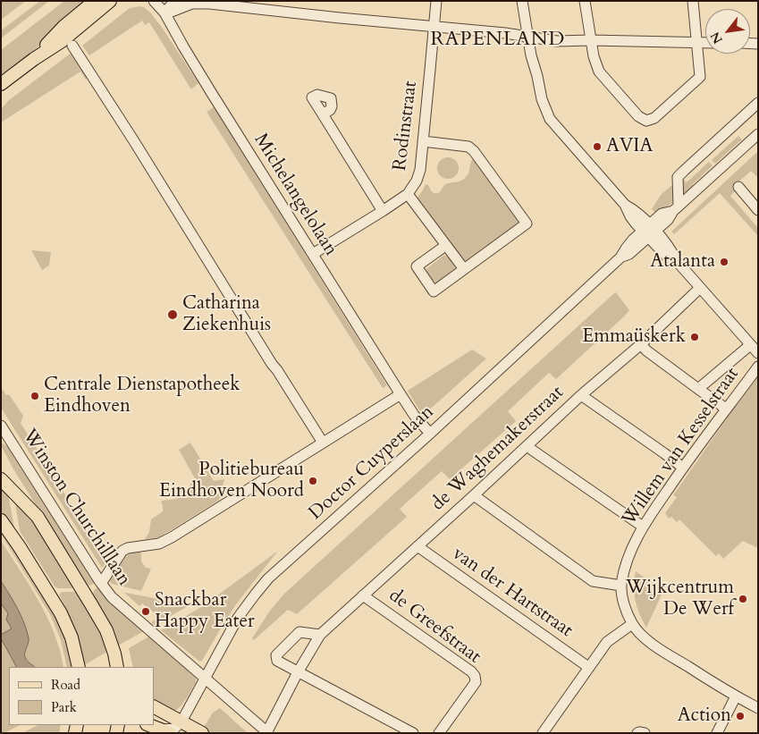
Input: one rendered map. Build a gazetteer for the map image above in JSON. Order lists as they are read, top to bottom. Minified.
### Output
{"streets":{"main road":["Winston Churchilllaan"],"street":["Rodinstraat","Michelangelolaan","Willem van Kesselstraat","de Waghemakerstraat","Doctor Cuyperslaan","van der Hartstraat","de Greefstraat"]},"crossings":[["Rodinstraat","Michelangelolaan"],["Michelangelolaan","Doctor Cuyperslaan"],["de Waghemakerstraat","Winston Churchilllaan"],["de Waghemakerstraat","van der Hartstraat"],["de Waghemakerstraat","de Greefstraat"],["Doctor Cuyperslaan","Winston Churchilllaan"]],"districts":["RAPENLAND"],"places":["AVIA","Atalanta","Catharina Ziekenhuis","Emmaüskerk","Centrale Dienstapotheek Eindhoven","Politiebureau Eindhoven Noord","Wijkcentrum De Werf","Snackbar Happy Eater","Action"],"legend":["Road","Park"],"north":"bottom left"}
